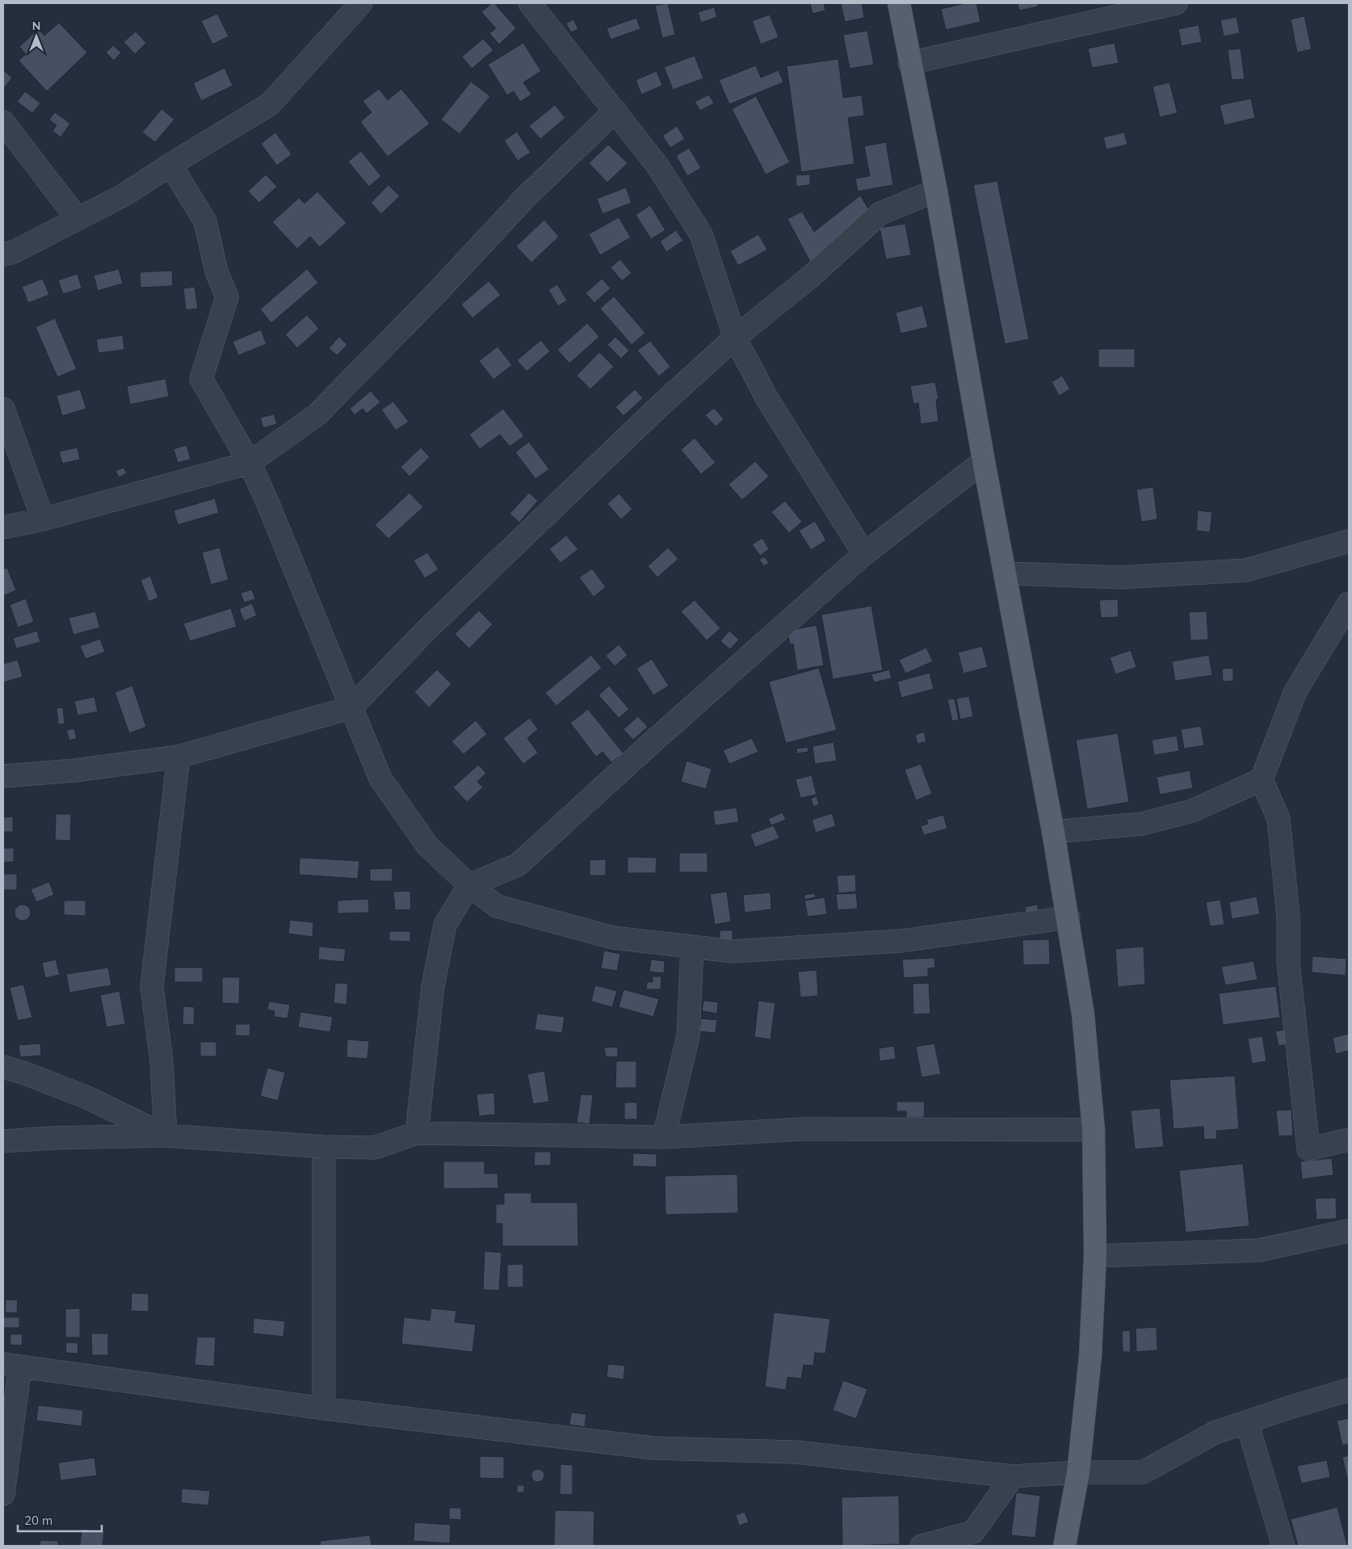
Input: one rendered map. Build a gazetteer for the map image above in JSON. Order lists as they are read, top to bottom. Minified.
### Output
{"scale_bar":"20 m","north":"top"}
